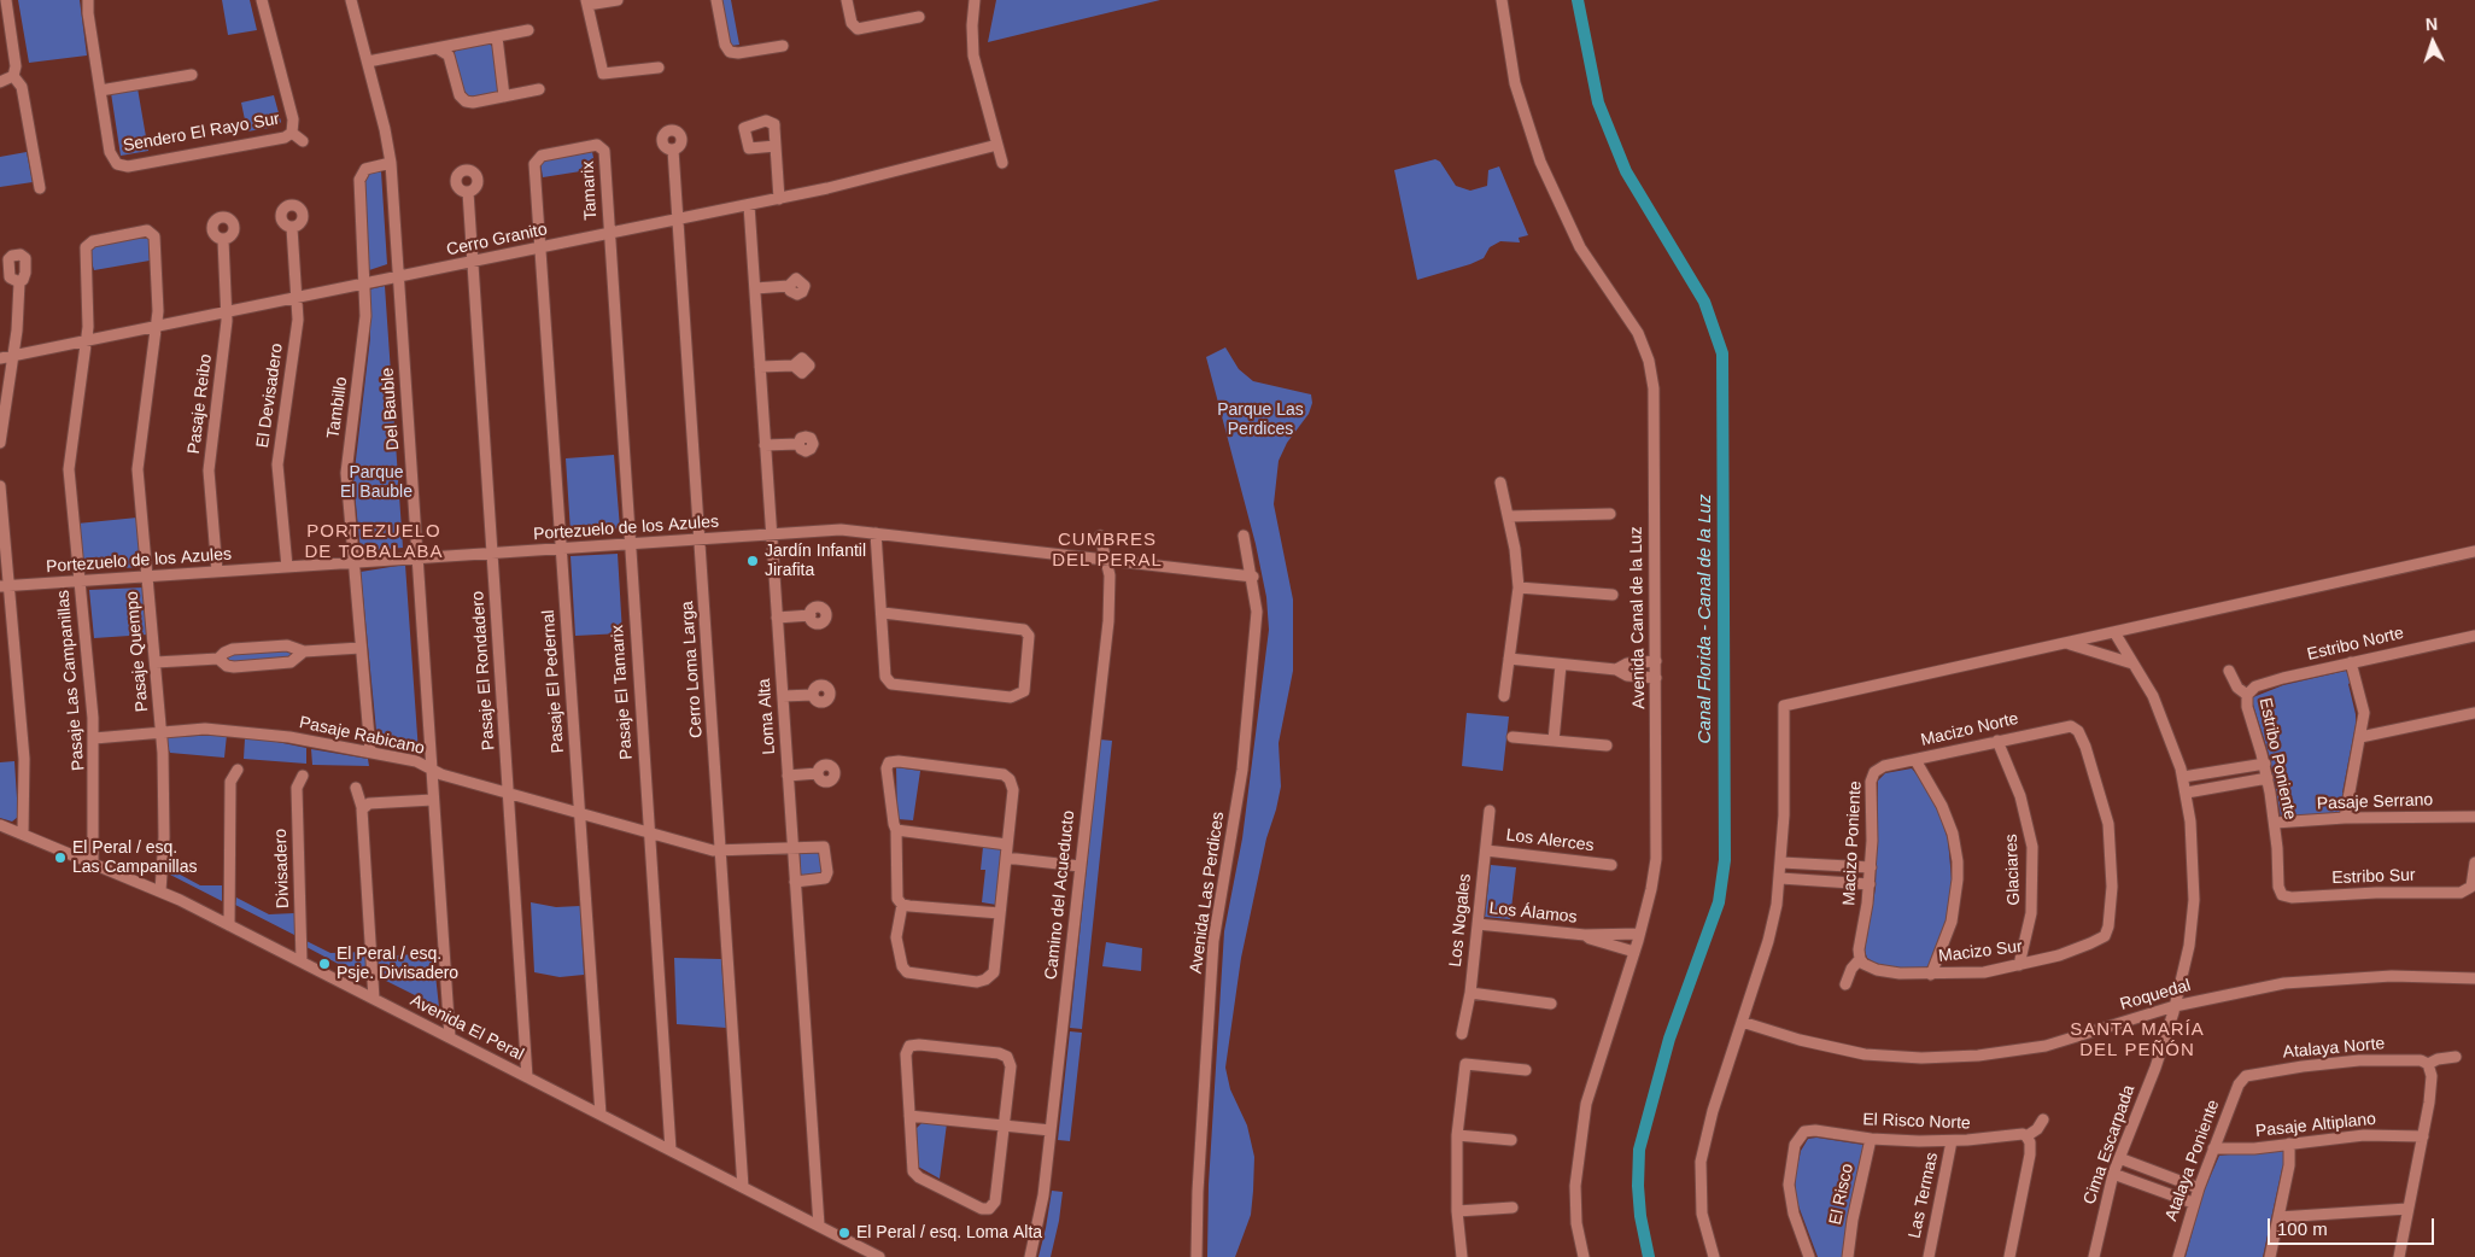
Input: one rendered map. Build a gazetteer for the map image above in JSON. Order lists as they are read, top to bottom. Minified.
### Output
{"streets":{"street":["Sendero El Rayo Sur","Tamarix","Cerro Granito","El Devisadero","Pasaje Reibo","Tambillo","Del Bauble","Portezuelo de los Azules","Avenida Canal de la Luz","Estribo Norte","Pasaje Quempo","Cerro Loma Larga","Pasaje El Rondadero","Pasaje Las Campanillas","Pasaje El Pedernal","Pasaje El Tamarix","Loma Alta","Macizo Norte","Pasaje Rabicano","Estribo Poniente","Pasaje Serrano","Los Alerces","Macizo Poniente","Divisadero","Glaciares","Estribo Sur","Avenida Las Perdices","Camino del Acueducto","Los Álamos","Los Nogales","Macizo Sur","Roquedal","Avenida El Peral","Atalaya Norte","El Risco Norte","Pasaje Altiplano","Cima Escarpada","Atalaya Poniente","El Risco","Las Termas"]},"crossings":[["Tamarix","Cerro Granito"],["Tamarix","Pasaje El Pedernal"],["Tamarix","Pasaje El Tamarix"],["Cerro Granito","El Devisadero"],["Cerro Granito","Pasaje Reibo"],["Cerro Granito","Tambillo"],["Cerro Granito","Del Bauble"],["Cerro Granito","Pasaje Quempo"],["Cerro Granito","Cerro Loma Larga"],["Cerro Granito","Pasaje El Rondadero"],["Cerro Granito","Pasaje Las Campanillas"],["Cerro Granito","Pasaje El Pedernal"],["Cerro Granito","Pasaje El Tamarix"],["Cerro Granito","Loma Alta"],["El Devisadero","Portezuelo de los Azules"],["Pasaje Reibo","Portezuelo de los Azules"],["Tambillo","Del Bauble"],["Tambillo","Portezuelo de los Azules"],["Tambillo","Pasaje Rabicano"],["Del Bauble","Portezuelo de los Azules"],["Del Bauble","Pasaje Rabicano"],["Del Bauble","Avenida El Peral"],["Portezuelo de los Azules","Pasaje Quempo"],["Portezuelo de los Azules","Cerro Loma Larga"],["Portezuelo de los Azules","Pasaje El Rondadero"],["Portezuelo de los Azules","Pasaje Las Campanillas"],["Portezuelo de los Azules","Pasaje El Pedernal"],["Portezuelo de los Azules","Pasaje El Tamarix"],["Portezuelo de los Azules","Loma Alta"],["Portezuelo de los Azules","Avenida Las Perdices"],["Portezuelo de los Azules","Camino del Acueducto"],["Avenida Canal de la Luz","Los Álamos"],["Estribo Norte","Estribo Poniente"],["Pasaje Quempo","Pasaje Las Campanillas"],["Pasaje Quempo","Pasaje Rabicano"],["Pasaje Quempo","Avenida El Peral"],["Cerro Loma Larga","Pasaje Rabicano"],["Cerro Loma Larga","Avenida El Peral"],["Pasaje El Rondadero","Pasaje Rabicano"],["Pasaje El Rondadero","Avenida El Peral"],["Pasaje Las Campanillas","Pasaje Rabicano"],["Pasaje Las Campanillas","Avenida El Peral"],["Pasaje El Pedernal","Pasaje Rabicano"],["Pasaje El Pedernal","Avenida El Peral"],["Pasaje El Tamarix","Pasaje Rabicano"],["Pasaje El Tamarix","Avenida El Peral"],["Loma Alta","Pasaje Rabicano"],["Loma Alta","Avenida El Peral"],["Macizo Norte","Macizo Poniente"],["Macizo Norte","Glaciares"],["Macizo Norte","Macizo Sur"],["Estribo Poniente","Pasaje Serrano"],["Estribo Poniente","Estribo Sur"],["Los Alerces","Los Nogales"],["Macizo Poniente","Macizo Sur"],["Divisadero","Avenida El Peral"],["Glaciares","Macizo Sur"],["Los Álamos","Los Nogales"],["Roquedal","Cima Escarpada"],["Atalaya Norte","Atalaya Poniente"],["El Risco Norte","El Risco"],["El Risco Norte","Las Termas"],["Pasaje Altiplano","Atalaya Poniente"]],"districts":["PORTEZUELO DE TOBALABA","CUMBRES DEL PERAL","SANTA MARÍA DEL PEÑÓN"],"water":["Canal Florida - Canal de la Luz"],"parks":["Parque Las Perdices","Parque El Bauble"],"places":["Jardín Infantil Jirafita","El Peral / esq. Las Campanillas","El Peral / esq. Psje. Divisadero","El Peral / esq. Loma Alta"],"scale_bar":"100 m","north":"top"}
